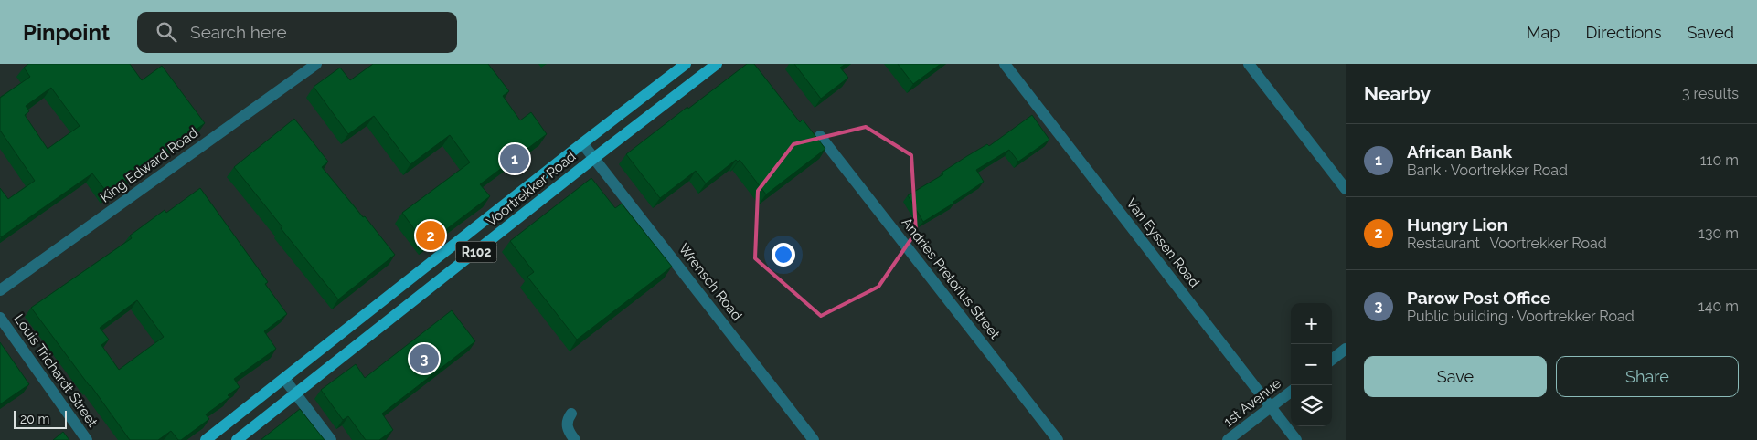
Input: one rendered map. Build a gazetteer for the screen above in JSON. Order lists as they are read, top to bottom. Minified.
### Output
{"streets":{"main road":["Voortrekker Road","R102"],"street":["King Edward Road","Van Eyssen Road","Andries Pretorius Street","Wrensch Road","Louis Trichardt Street","1st Avenue"]},"crossings":[["Voortrekker Road","Wrensch Road"],["Van Eyssen Road","1st Avenue"]],"scale_bar":"20 m","page":{"header":"Pinpoint","search":"Search here","nav":["Map","Directions","Saved"],"heading":["Nearby","3 results"],"list":[{"mark":"1","name":"African Bank","note":"Bank · Voortrekker Road","value":"110 m"},{"mark":"2","name":"Hungry Lion","note":"Restaurant · Voortrekker Road","value":"130 m"},{"mark":"3","name":"Parow Post Office","note":"Public building · Voortrekker Road","value":"140 m"}],"pins":["1","2","3"],"map_buttons":["+","−"],"buttons":["Save","Share"],"scale":"20 m"}}
